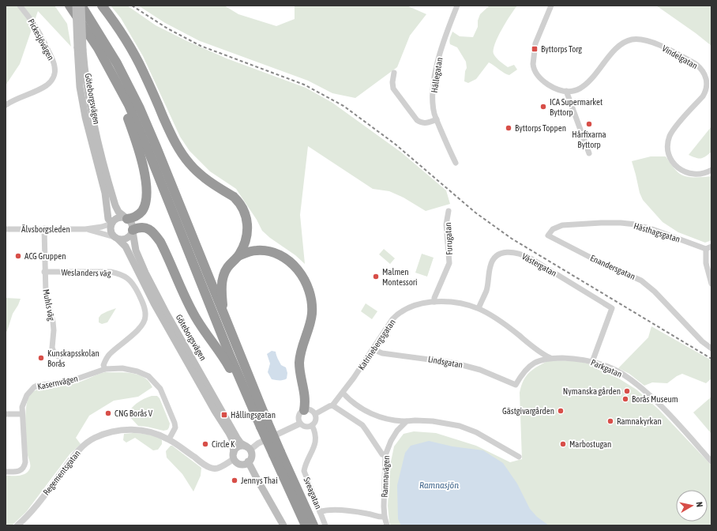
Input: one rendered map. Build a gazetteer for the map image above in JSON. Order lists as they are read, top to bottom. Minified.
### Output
{"streets":{"main road":["Göteborgsvägen"],"street":["Pickesjövägen","Vindelgatan","Hällegatan","Älvsborgsleden","Hästhagsgatan","Furugatan","Västergatan","Enandersgatan","Weslanders väg","Muhls väg","Katrinebergsgatan","Lindsgatan","Parkgatan","Kasernvägen","Regementsgatan","Ramnavägen","Sveagatan"]},"crossings":[["Göteborgsvägen","Älvsborgsleden"],["Göteborgsvägen","Regementsgatan"],["Älvsborgsleden","Muhls väg"],["Hästhagsgatan","Enandersgatan"],["Furugatan","Katrinebergsgatan"],["Västergatan","Katrinebergsgatan"],["Västergatan","Parkgatan"],["Weslanders väg","Muhls väg"],["Weslanders väg","Kasernvägen"],["Katrinebergsgatan","Lindsgatan"],["Katrinebergsgatan","Parkgatan"],["Katrinebergsgatan","Sveagatan"],["Lindsgatan","Parkgatan"],["Kasernvägen","Regementsgatan"]],"water":["Ramnasjön"],"places":{"transit":["Byttorps Torg","Hållingsgatan"],"other":["ICA Supermarket Byttorp","Hårfixarna Byttorp","Byttorps Toppen","ACG Gruppen","Malmen Montessori","Kunskapsskolan Borås","Nymanska gården","Borås Museum","Gästgivargården","CNG Borås V","Ramnakyrkan","Circle K","Marbostugan","Jennys Thai"]},"north":"right"}
